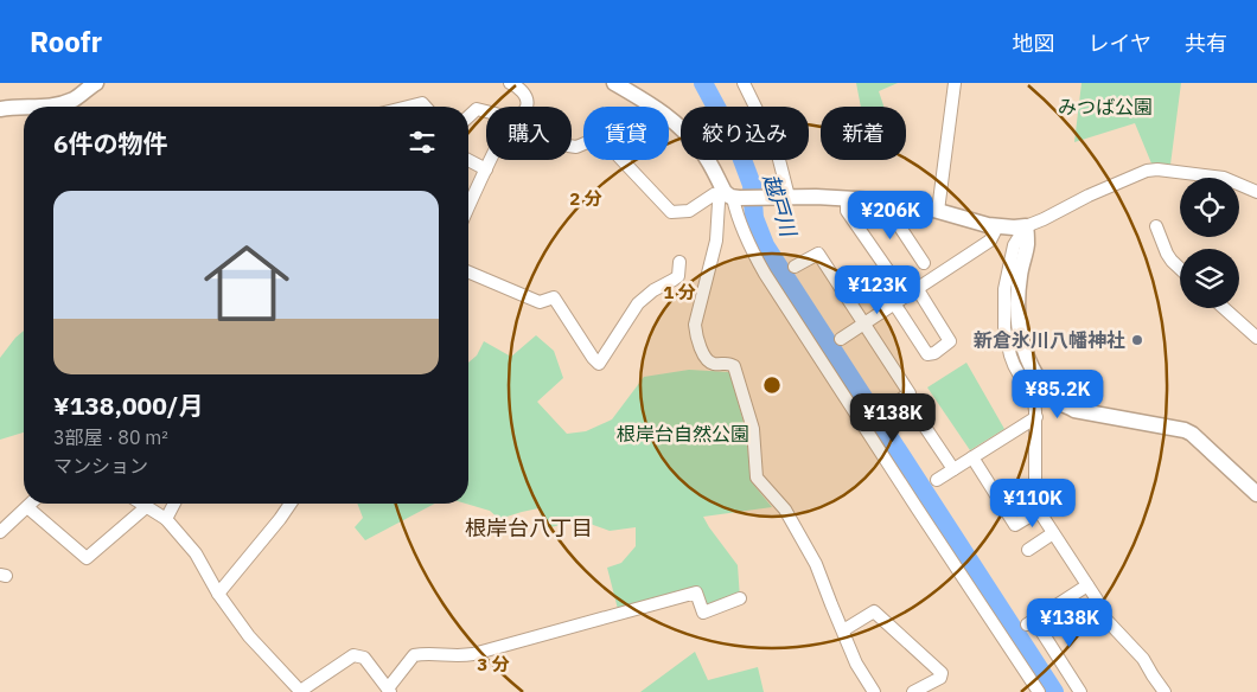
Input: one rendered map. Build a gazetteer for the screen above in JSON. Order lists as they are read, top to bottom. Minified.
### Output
{"districts":["根岸台八丁目"],"water":["越戸川"],"parks":["みつば公園","根岸台自然公園"],"places":["新倉氷川八幡神社"],"page":{"header":"Roofr","nav":["地図","レイヤ","共有"],"chip":["購入","賃貸","絞り込み","新着"],"heading":"6件の物件","list":[{"name":"¥138,000/月","note":"3部屋 · 80 m² · マンション"}],"price":["¥206K","¥123K","¥85.2K","¥138K","¥110K","¥138K"]},"rings":["2 分","1 分","3 分"]}
